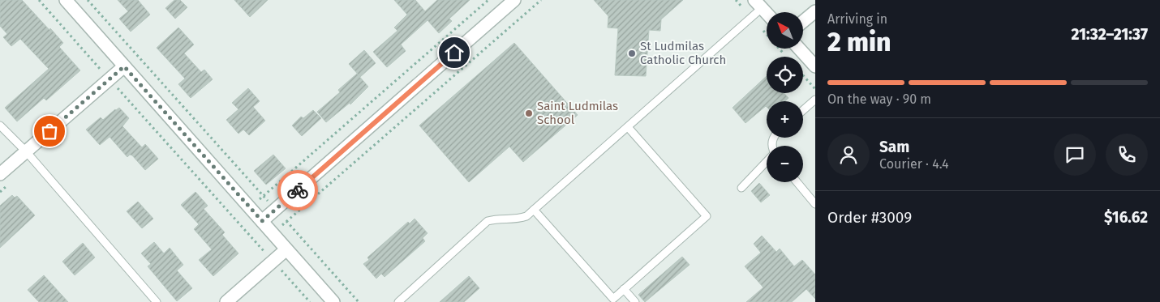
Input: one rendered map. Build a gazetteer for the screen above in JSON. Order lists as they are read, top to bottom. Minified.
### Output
{"places":["St Ludmilas Catholic Church","Saint Ludmilas School"],"north":"top left","page":{"heading":["2 min","Arriving in","21:32–21:37"],"panel":["Sam","Courier · 4.4","Order #3009","$16.62"],"map_buttons":["+","−"],"bar":"On the way · 90 m"}}
